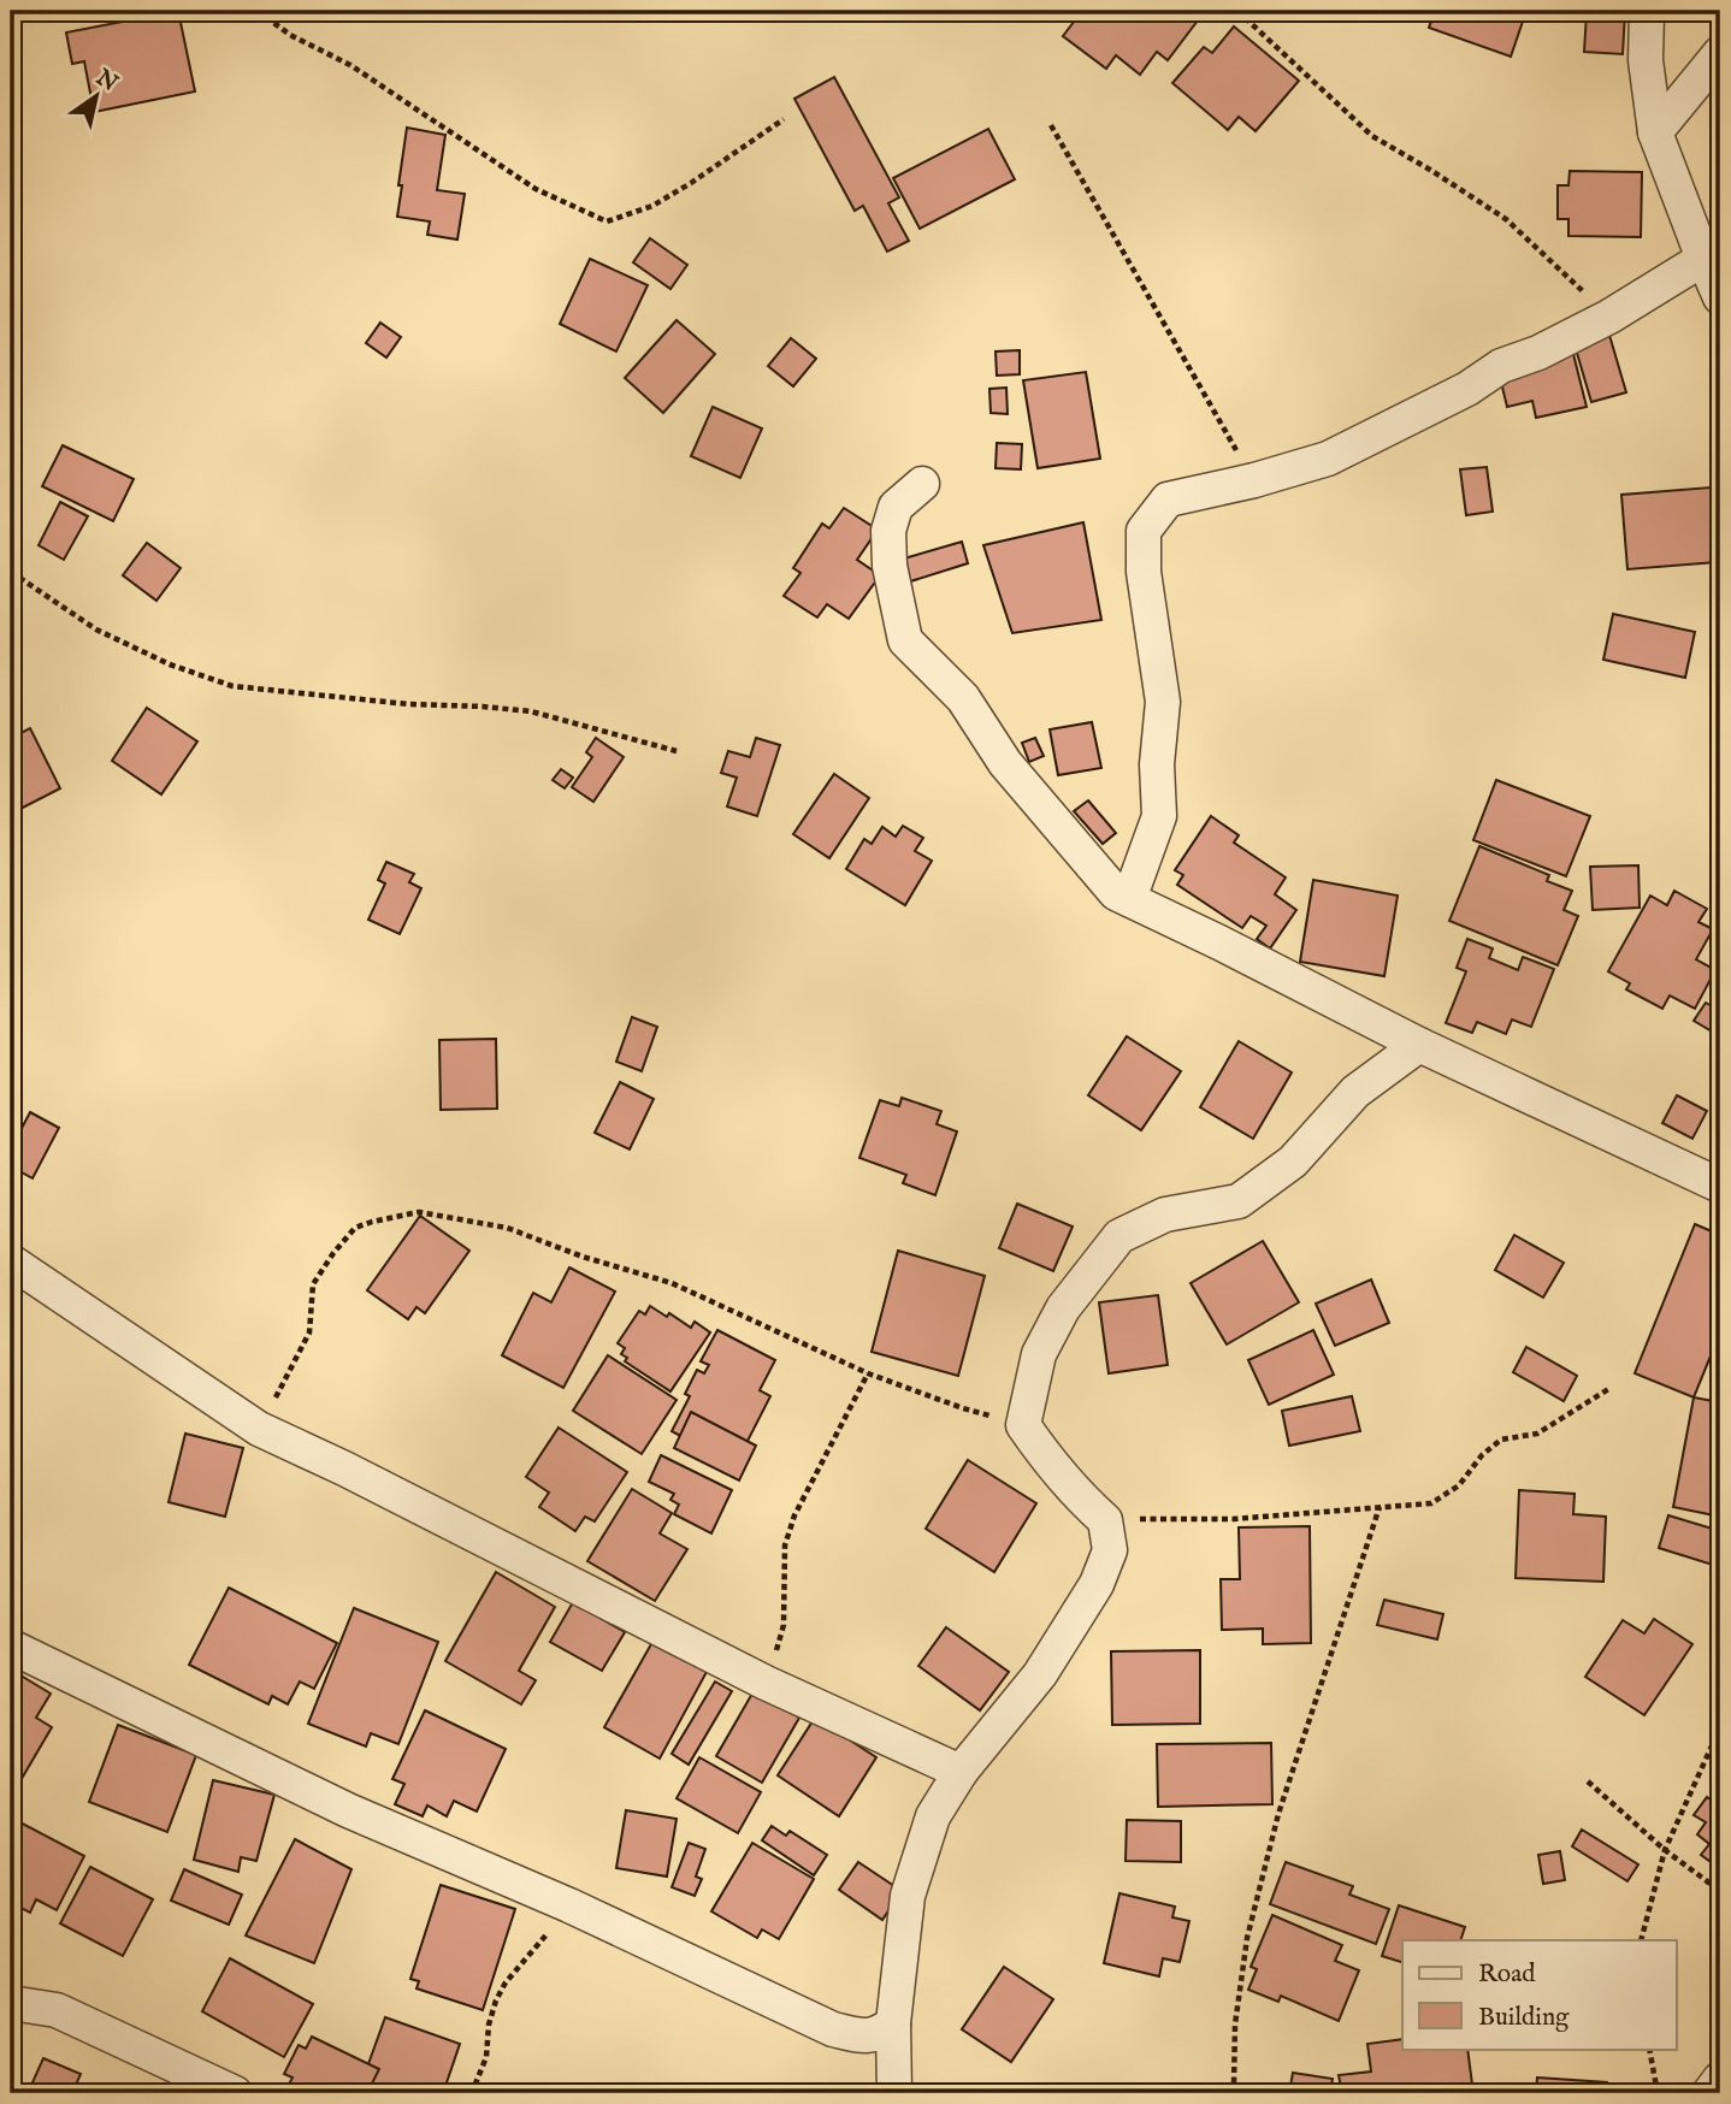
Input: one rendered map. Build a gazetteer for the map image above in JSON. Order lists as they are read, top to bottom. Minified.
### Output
{"legend":["Road","Building"],"north":"top right"}
